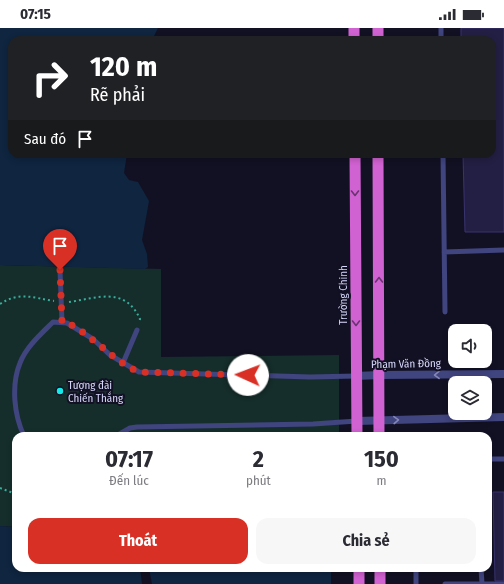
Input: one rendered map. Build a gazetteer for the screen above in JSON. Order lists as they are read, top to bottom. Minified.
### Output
{"streets":{"highway":["Trường Chinh"],"street":["Phạm Văn Đồng"]},"crossings":[["Trường Chinh","Phạm Văn Đồng"]],"places":["Tượng đài Chiến Thắng"],"page":{"status":"07:15","turn":["120 m","Rẽ phải"],"then":"Sau đó","eta":["07:17","Đến lúc","2","phút","150","m"],"buttons":["Thoát","Chia sẻ"]}}
